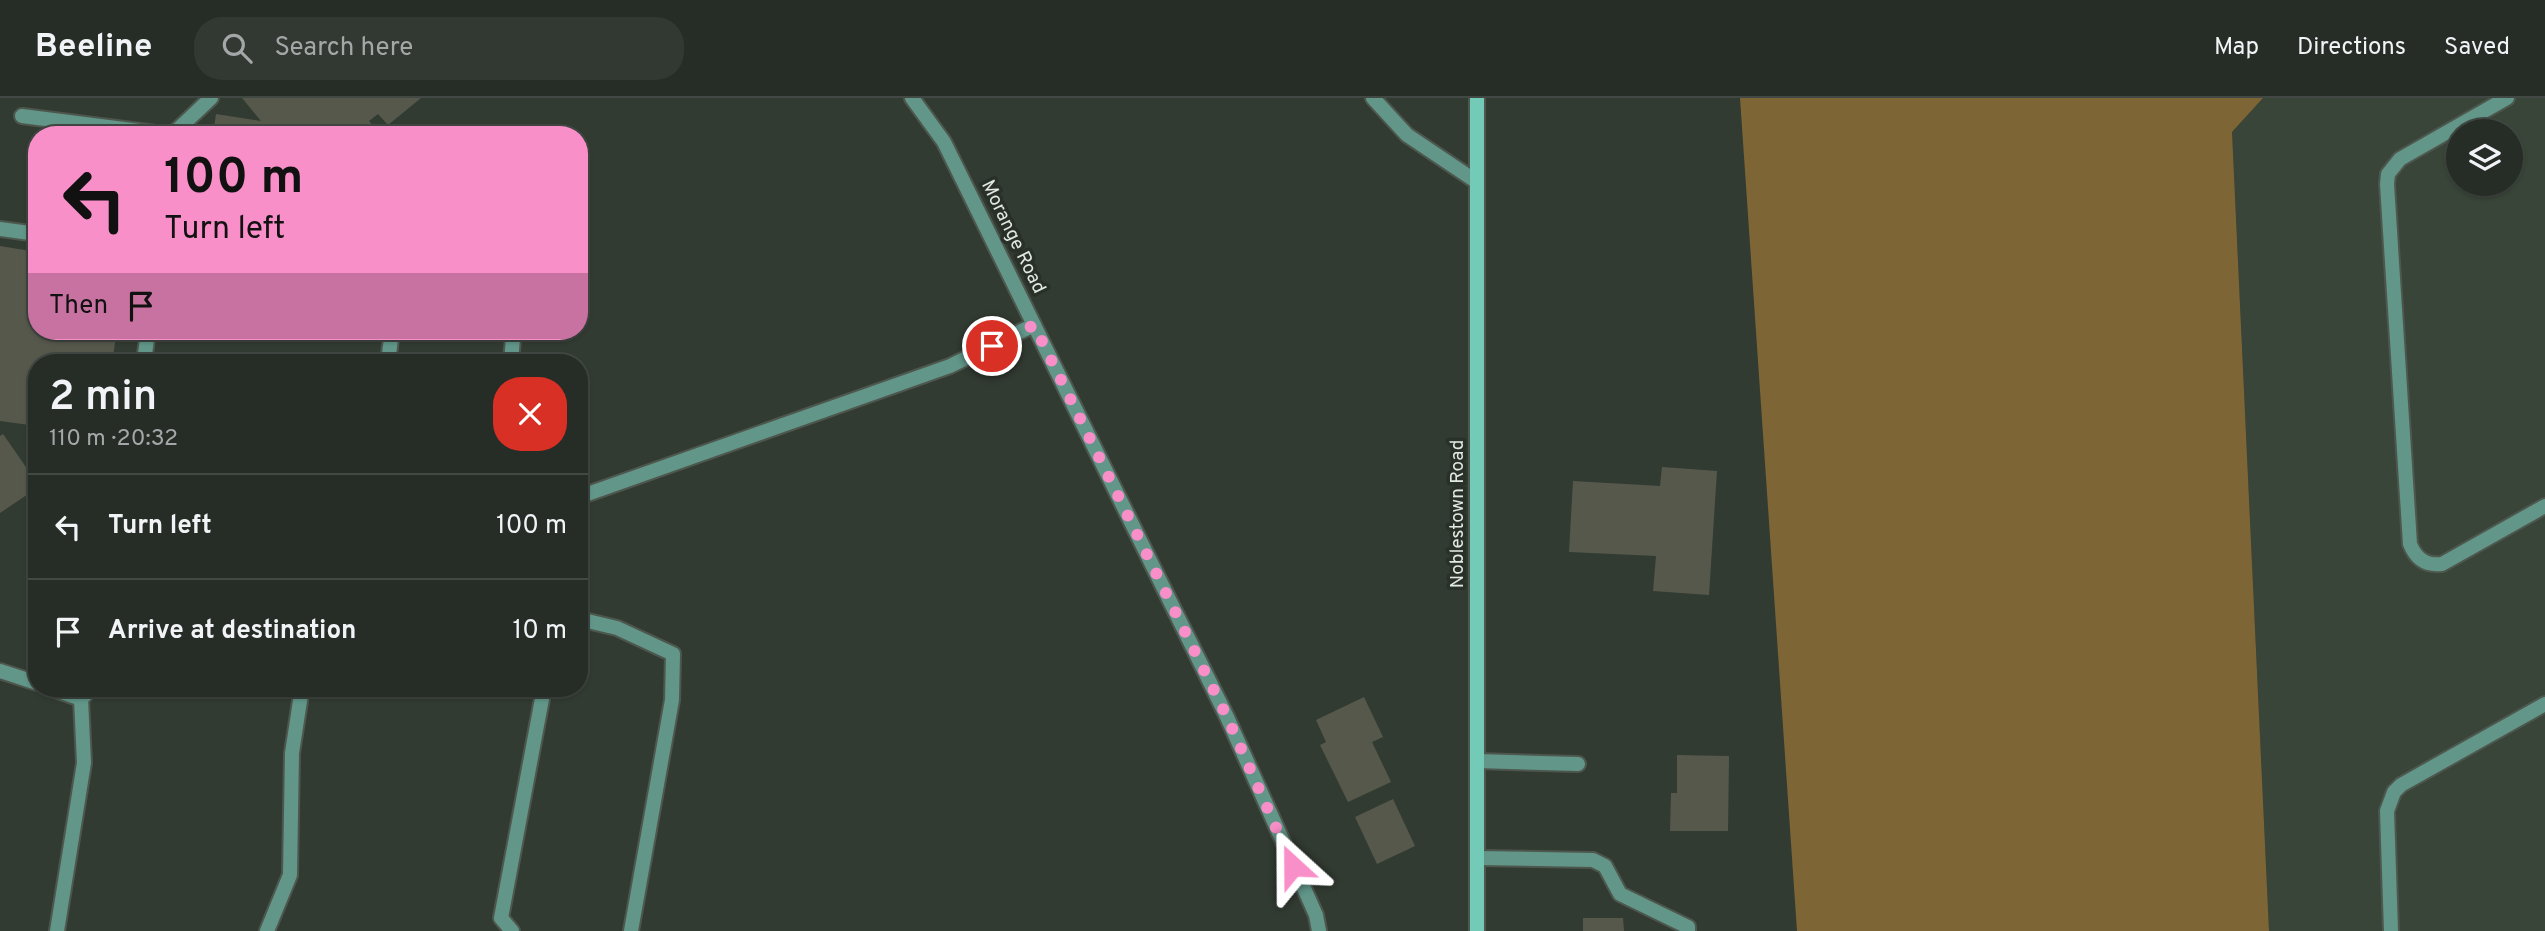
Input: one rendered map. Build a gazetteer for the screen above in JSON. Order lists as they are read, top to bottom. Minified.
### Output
{"streets":{"main road":["Noblestown Road"],"street":["Morange Road"]},"page":{"header":"Beeline","search":"Search here","nav":["Map","Directions","Saved"],"turn":["100 m","Turn left"],"then":"Then","heading":["2 min","110 m · 20:32"],"list":[{"name":"Turn left","value":"100 m"},{"name":"Arrive at destination","value":"10 m"}]}}
